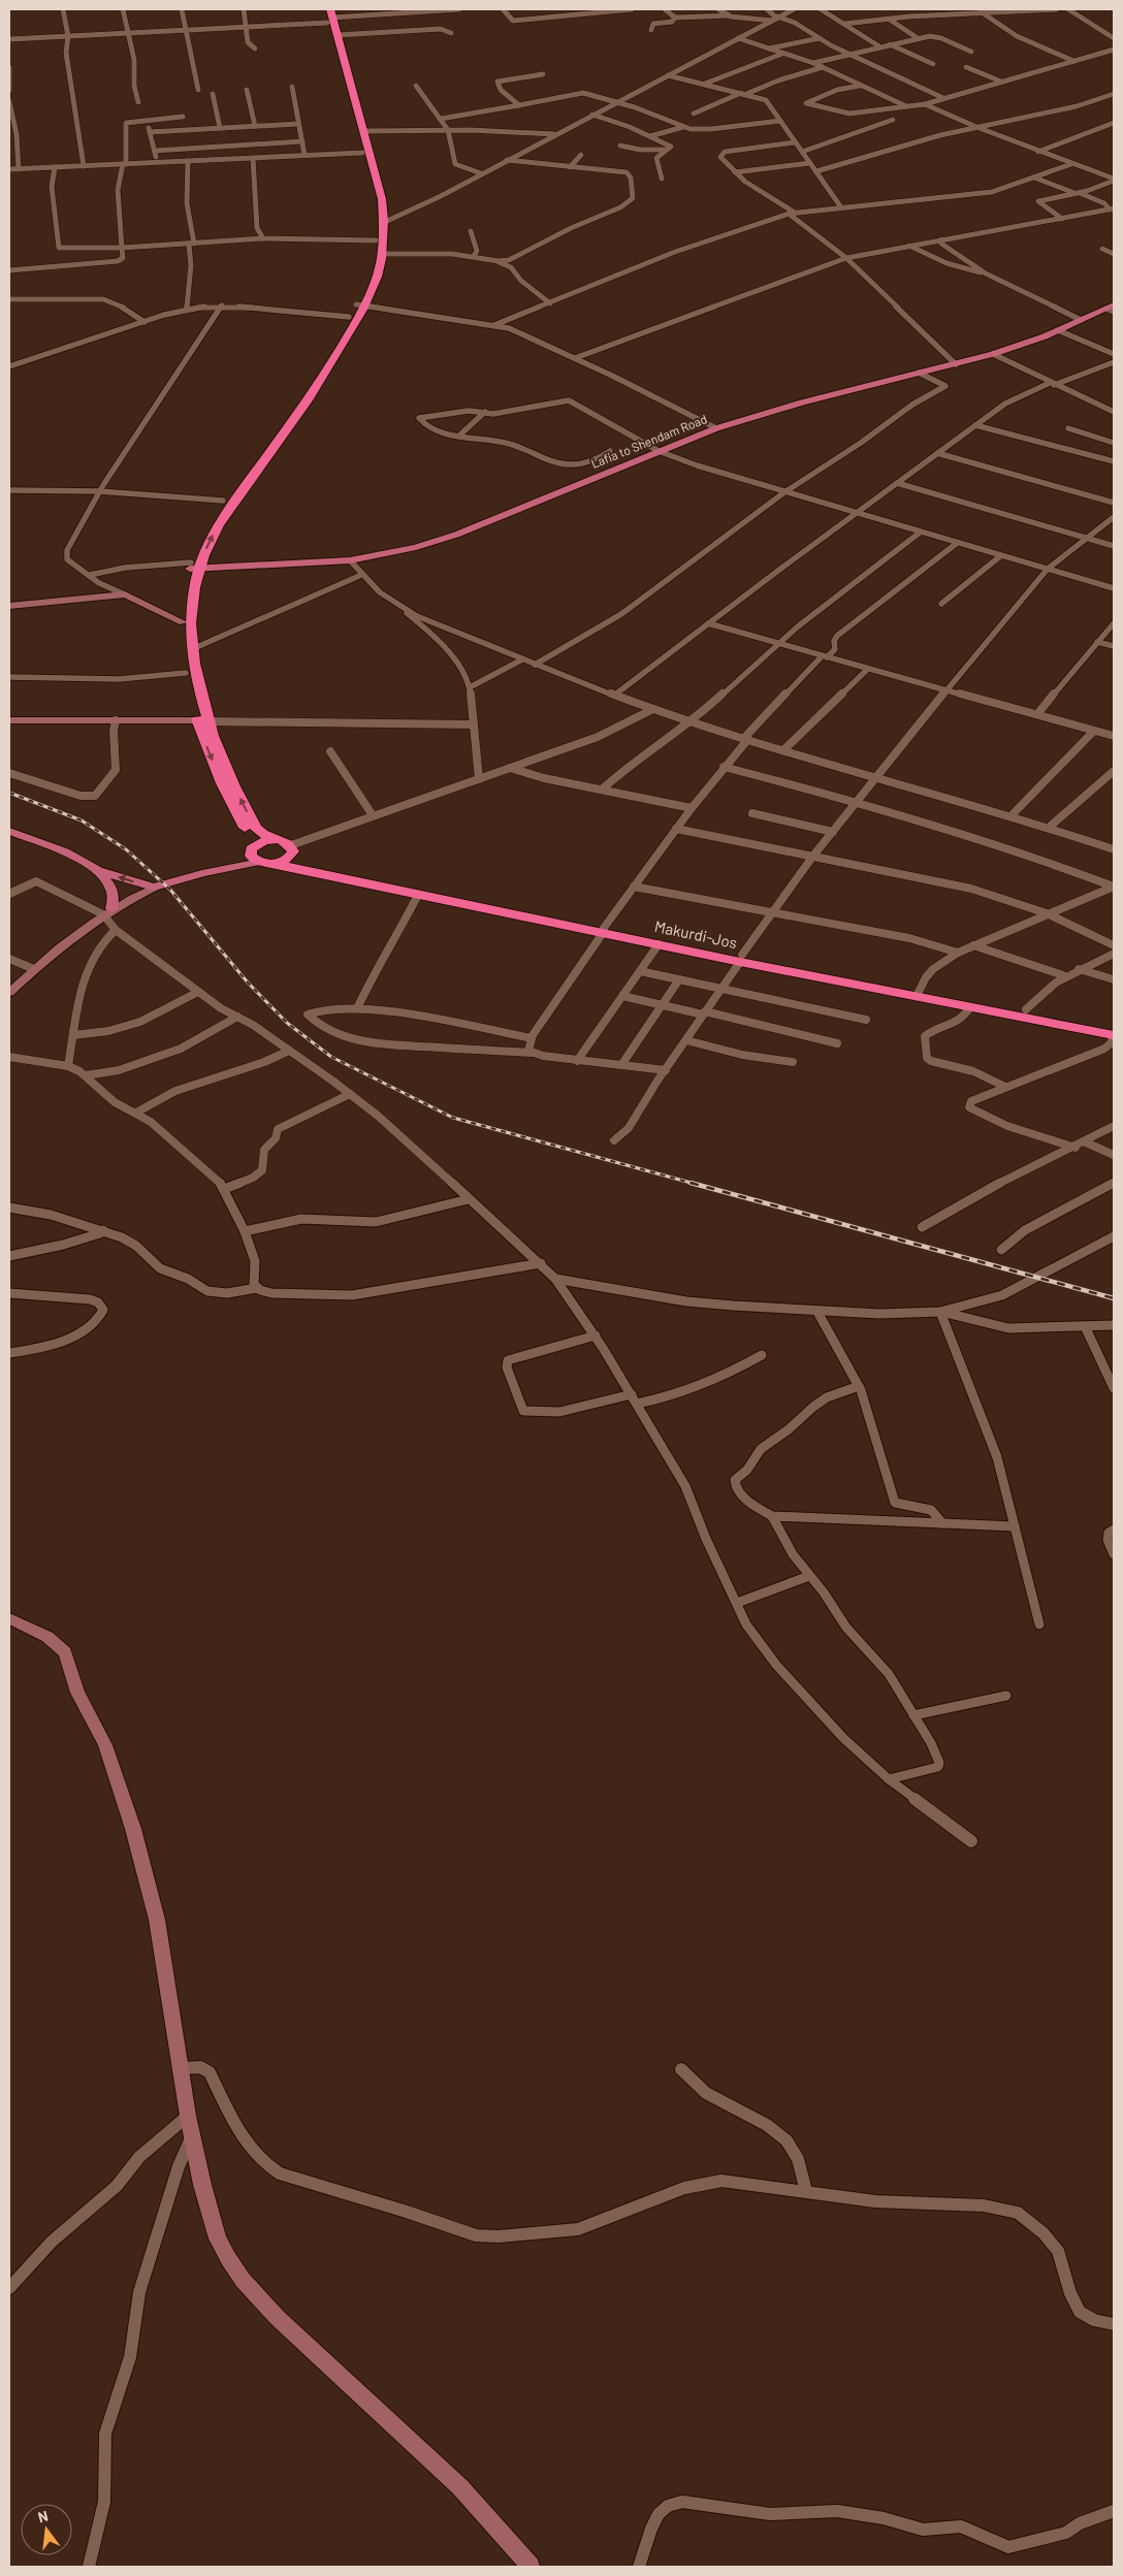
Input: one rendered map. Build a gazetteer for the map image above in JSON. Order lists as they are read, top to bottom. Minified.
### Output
{"streets":{"highway":["Makurdi-Jos"],"main road":["Lafia to Shendam Road"]},"north":"top"}
